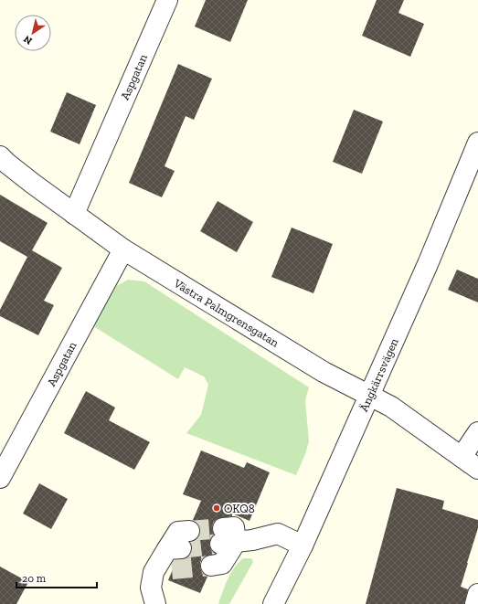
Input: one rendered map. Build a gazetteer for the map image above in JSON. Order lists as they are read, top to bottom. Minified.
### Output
{"streets":{"street":["Aspgatan","Västra Palmgrensgatan","Ängkärrsvägen"]},"crossings":[["Aspgatan","Västra Palmgrensgatan"],["Västra Palmgrensgatan","Ängkärrsvägen"]],"places":["OKQ8"],"scale_bar":"20 m","north":"bottom left"}
